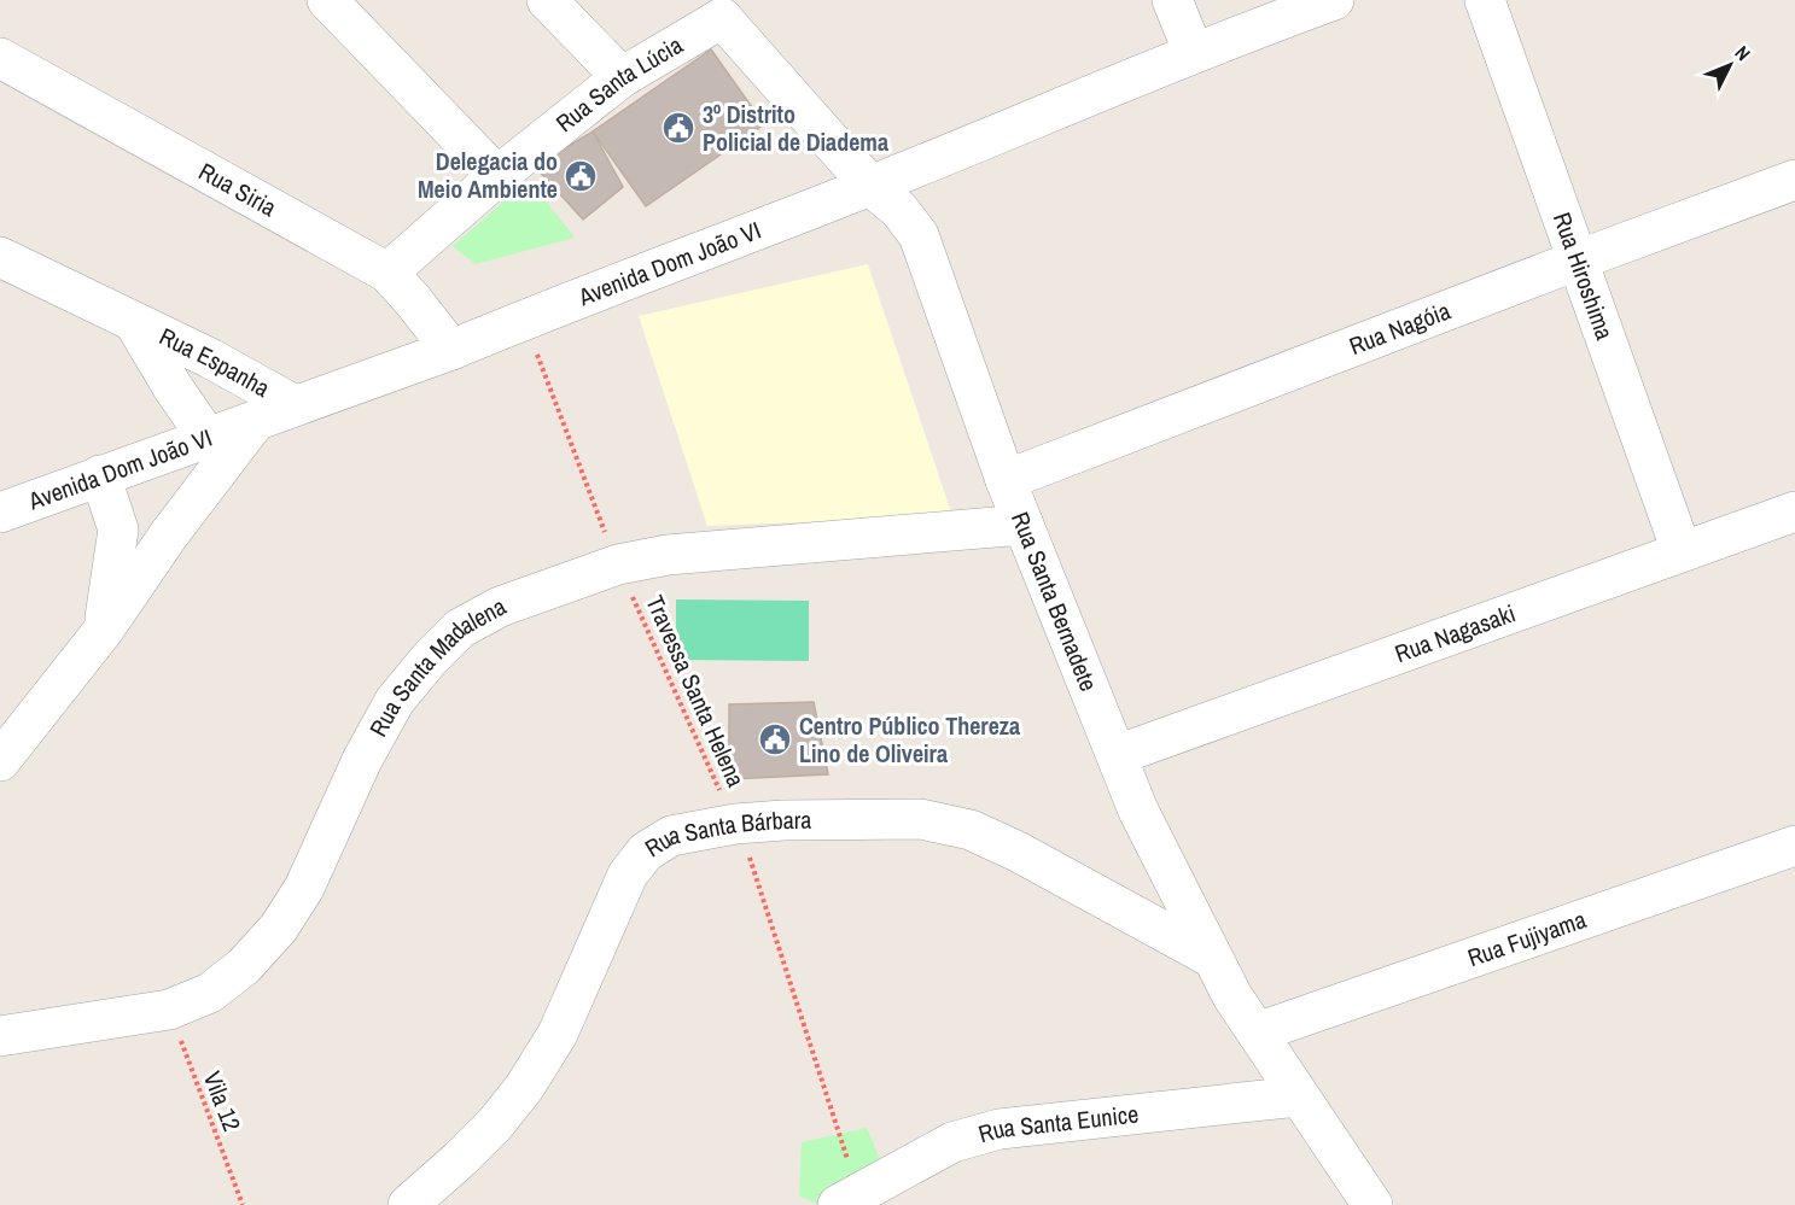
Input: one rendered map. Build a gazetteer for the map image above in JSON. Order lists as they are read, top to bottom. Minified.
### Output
{"streets":{"street":["Rua Santa Lúcia","Rua Siria","Avenida Dom João VI","Rua Hiroshima","Rua Nagóia","Rua Espanha","Rua Santa Bernadete","Rua Nagasaki","Rua Santa Madalena","Rua Santa Bárbara","Rua Fujiyama","Rua Santa Eunice"],"path":["Travessa Santa Helena","Vila 12"]},"crossings":[["Rua Santa Lúcia","Rua Siria"],["Rua Santa Lúcia","Rua Santa Bernadete"],["Rua Siria","Avenida Dom João VI"],["Avenida Dom João VI","Rua Espanha"],["Avenida Dom João VI","Rua Santa Bernadete"],["Avenida Dom João VI","Travessa Santa Helena"],["Rua Hiroshima","Rua Nagóia"],["Rua Hiroshima","Rua Nagasaki"],["Rua Nagóia","Rua Santa Bernadete"],["Rua Santa Bernadete","Rua Nagasaki"],["Rua Santa Bernadete","Rua Santa Madalena"],["Rua Santa Bernadete","Rua Santa Bárbara"],["Rua Santa Bernadete","Rua Fujiyama"],["Rua Santa Bernadete","Rua Santa Eunice"],["Rua Santa Madalena","Travessa Santa Helena"],["Rua Santa Madalena","Vila 12"],["Travessa Santa Helena","Rua Santa Bárbara"],["Travessa Santa Helena","Rua Santa Eunice"]],"places":{"public building":["3º Distrito Policial de Diadema","Delegacia do Meio Ambiente","Centro Público Thereza Lino de Oliveira"]},"north":"top right"}
